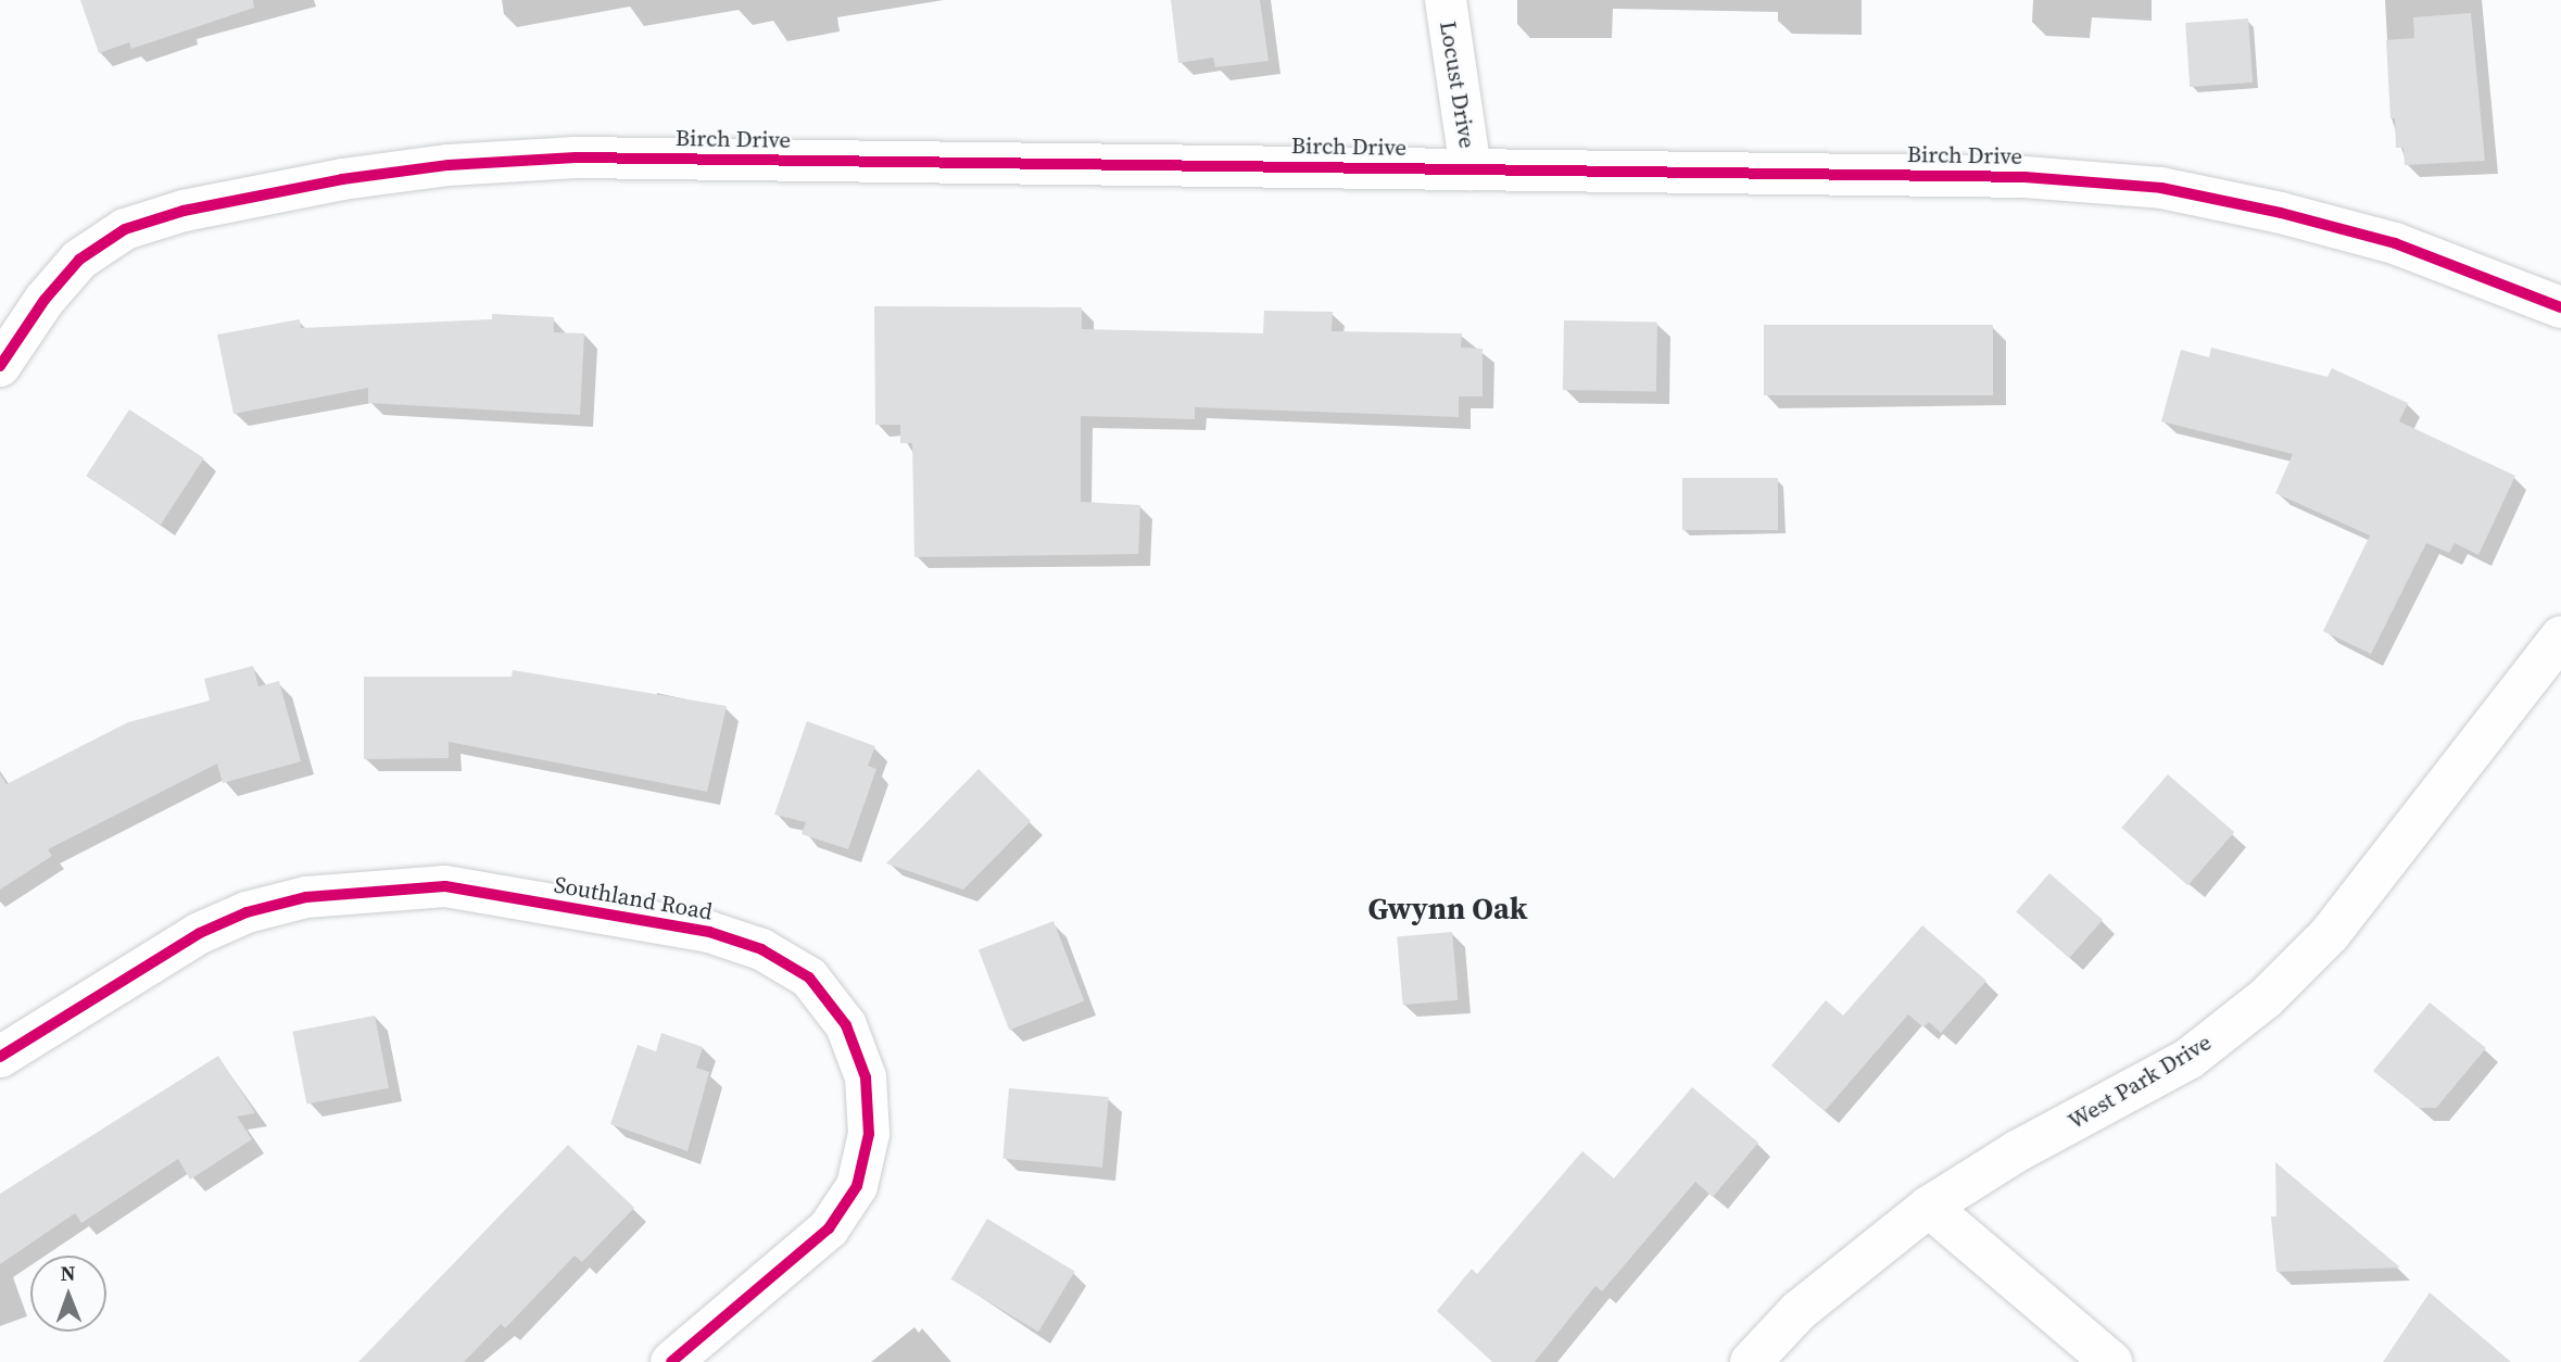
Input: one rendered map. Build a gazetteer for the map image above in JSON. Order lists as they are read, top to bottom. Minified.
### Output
{"streets":{"street":["Locust Drive","Birch Drive","Southland Road","West Park Drive"]},"crossings":[["Locust Drive","Birch Drive"]],"districts":["Gwynn Oak"],"north":"top"}
